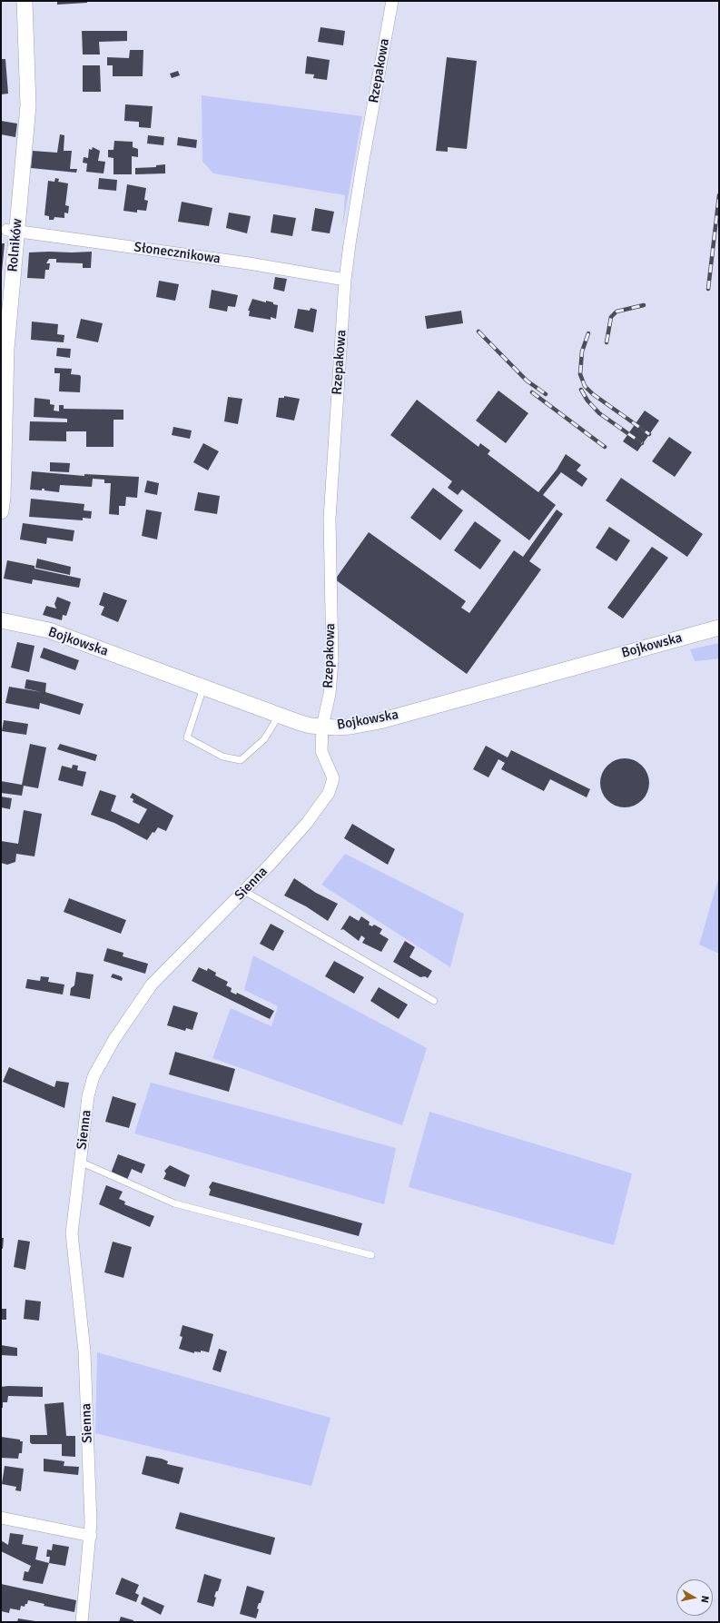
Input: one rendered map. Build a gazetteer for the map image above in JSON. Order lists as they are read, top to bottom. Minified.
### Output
{"streets":{"street":["Rzepakowa","Rolników","Słonecznikowa","Bojkowska","Sienna"]},"crossings":[["Rzepakowa","Słonecznikowa"],["Rzepakowa","Bojkowska"],["Rzepakowa","Sienna"],["Rolników","Słonecznikowa"],["Bojkowska","Sienna"]],"north":"right"}
